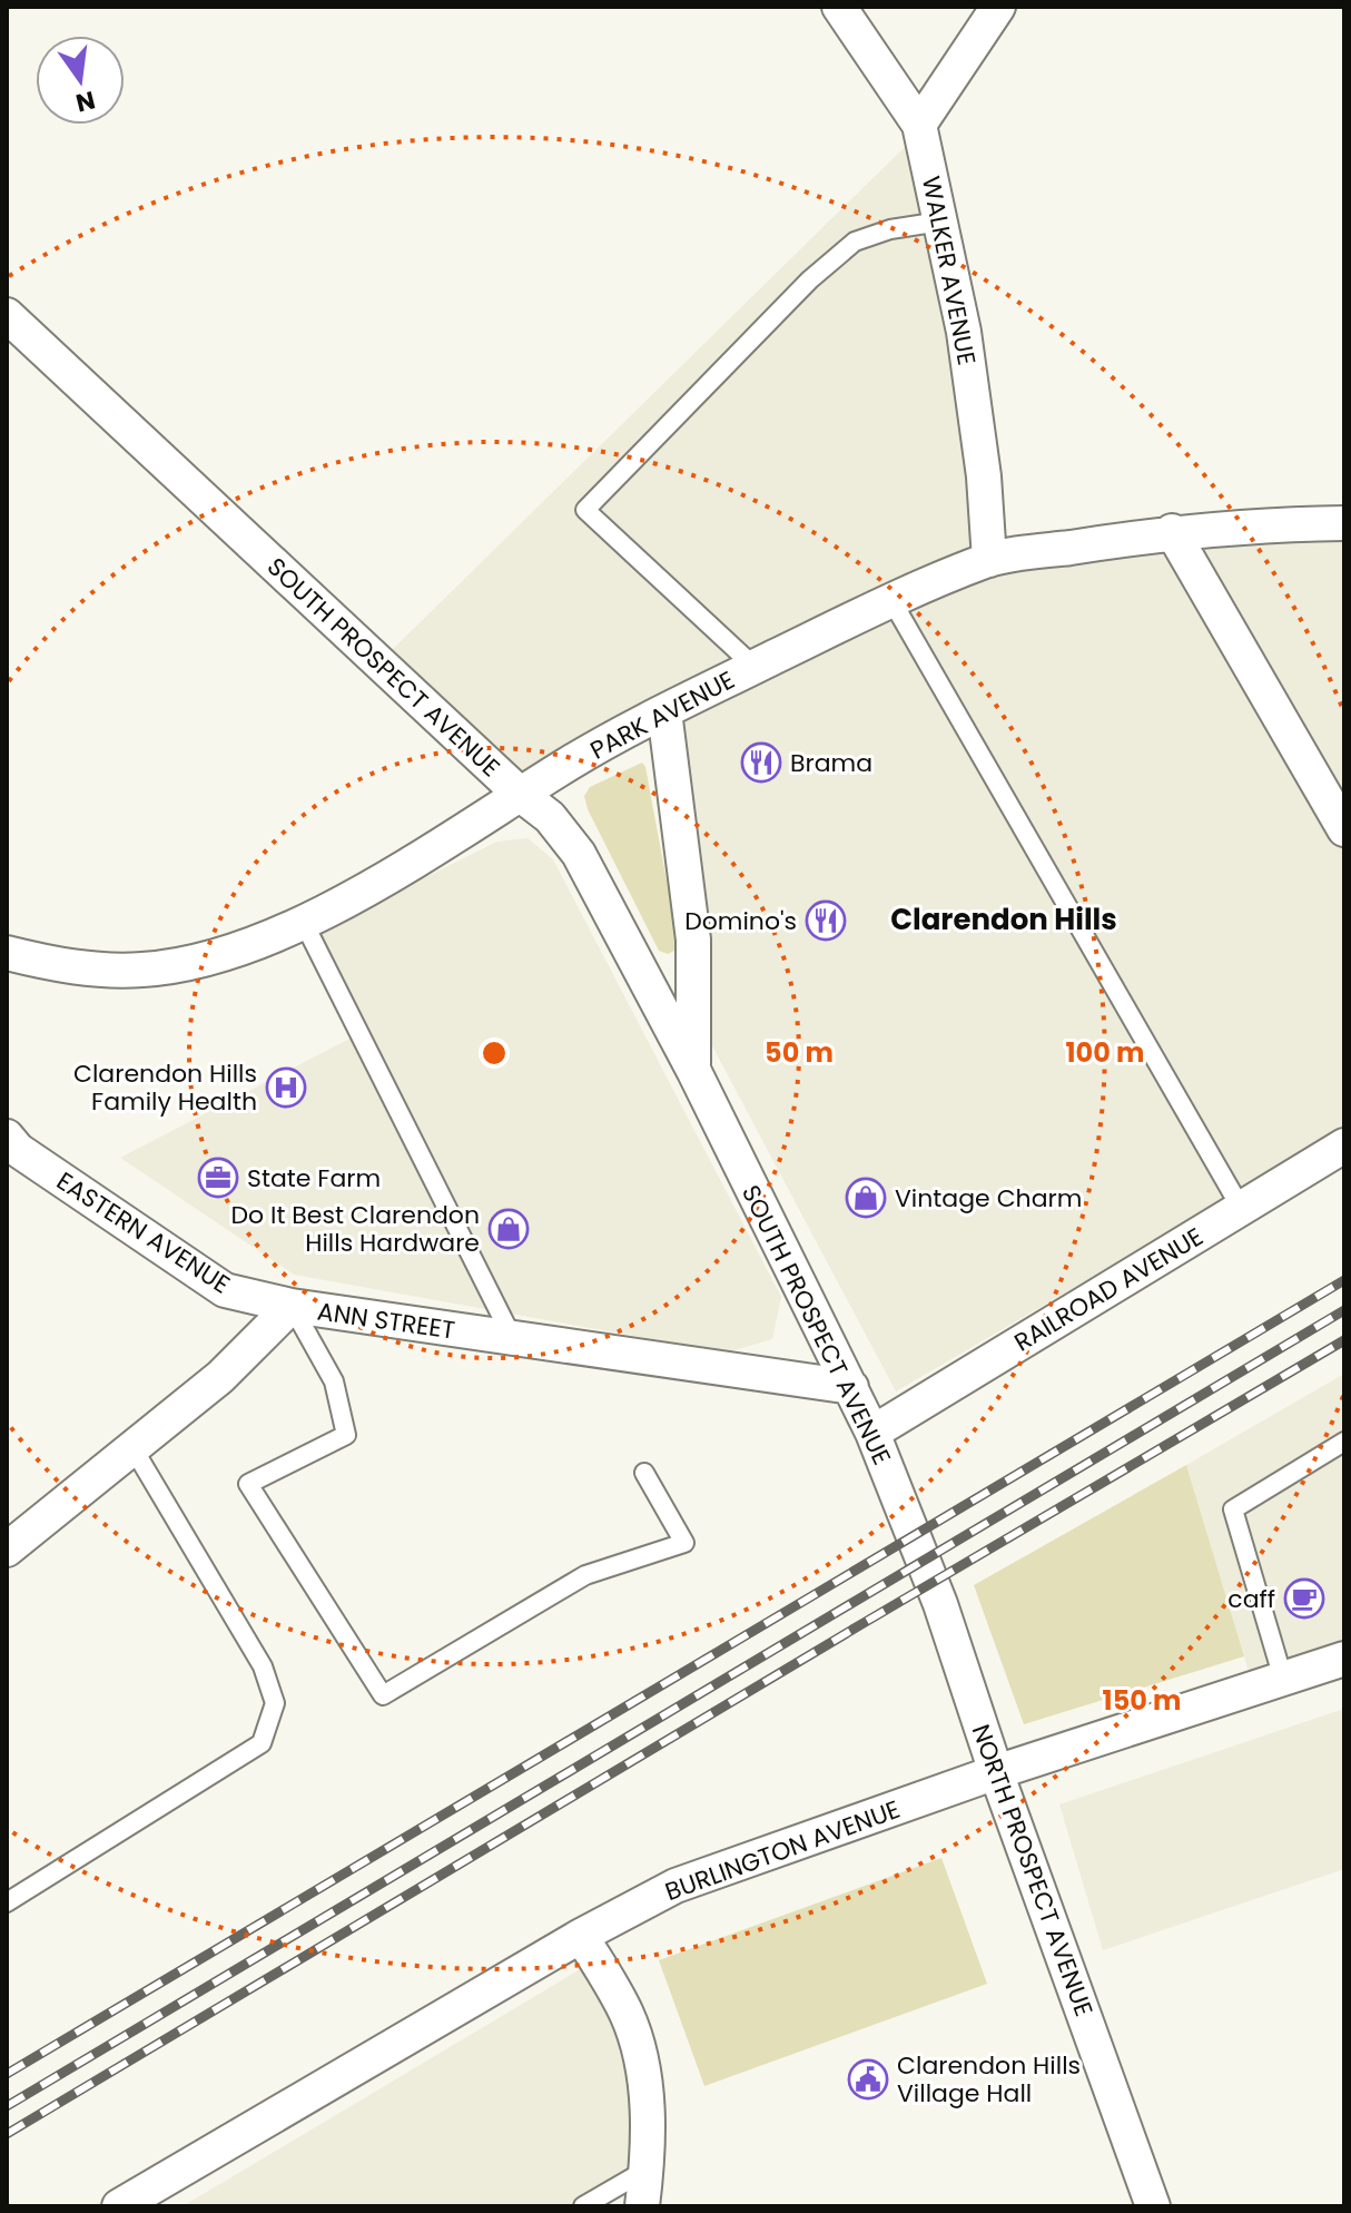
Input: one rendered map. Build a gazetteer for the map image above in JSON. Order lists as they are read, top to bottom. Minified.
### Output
{"streets":{"street":["WALKER AVENUE","SOUTH PROSPECT AVENUE","PARK AVENUE","EASTERN AVENUE","RAILROAD AVENUE","ANN STREET","BURLINGTON AVENUE","NORTH PROSPECT AVENUE"]},"crossings":[["WALKER AVENUE","PARK AVENUE"],["SOUTH PROSPECT AVENUE","PARK AVENUE"],["SOUTH PROSPECT AVENUE","RAILROAD AVENUE"],["SOUTH PROSPECT AVENUE","ANN STREET"],["SOUTH PROSPECT AVENUE","NORTH PROSPECT AVENUE"],["EASTERN AVENUE","ANN STREET"],["BURLINGTON AVENUE","NORTH PROSPECT AVENUE"]],"districts":["Clarendon Hills"],"places":{"restaurant":["Brama","Domino's"],"hospital":["Clarendon Hills Family Health"],"office":["State Farm"],"shop":["Vintage Charm","Do It Best Clarendon Hills Hardware"],"cafe":["caff"],"public building":["Clarendon Hills Village Hall"]},"north":"bottom","rings":["50 m","100 m","150 m"]}
